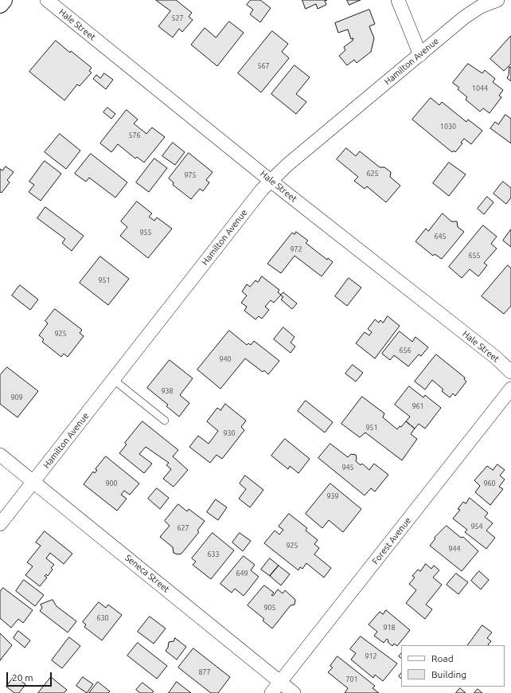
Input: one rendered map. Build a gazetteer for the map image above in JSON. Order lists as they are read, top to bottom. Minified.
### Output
{"streets":{"street":["Hale Street","Hamilton Avenue","Forest Avenue","Seneca Street"]},"crossings":[["Hale Street","Hamilton Avenue"],["Hamilton Avenue","Seneca Street"],["Forest Avenue","Seneca Street"]],"house_numbers":["527","567","1044","1030","576","625","975","955","645","972","655","951","925","656","940","938","909","961","951","930","945","900","960","939","954","627","925","944","633","649","905","630","918","912","877","701"],"legend":["Road","Building"],"scale_bar":"20 m"}
